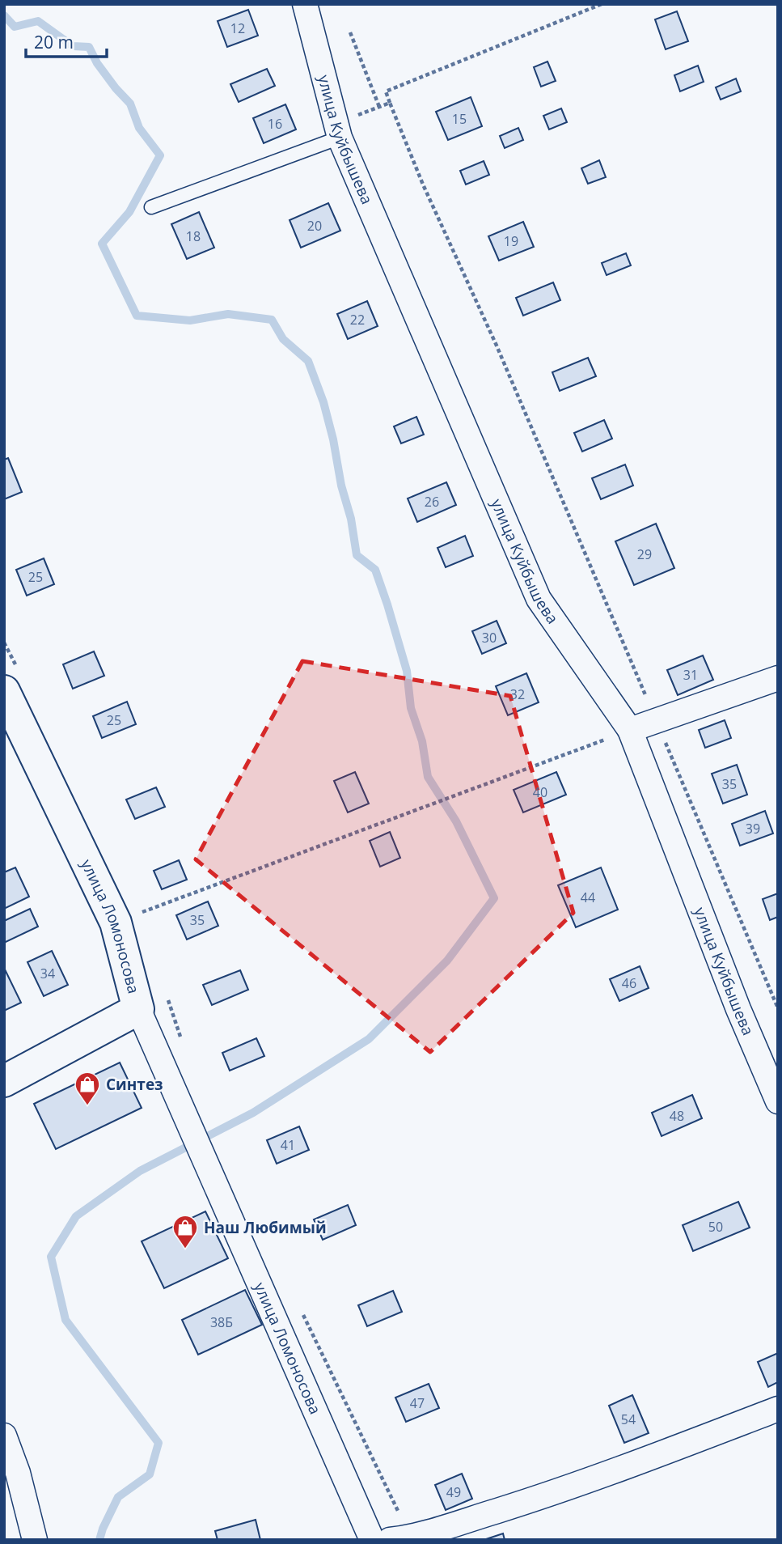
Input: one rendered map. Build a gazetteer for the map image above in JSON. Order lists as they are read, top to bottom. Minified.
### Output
{"streets":{"main road":["улица Ломоносова"],"street":["улица Куйбышева"]},"places":{"shop":["Синтез","Наш Любимый"]},"house_numbers":["12","15","16","20","18","19","22","26","29","25","30","31","32","25","35","40","39","44","35","34","46","48","41","50","38Б","47","54","49"],"scale_bar":"20 m"}
